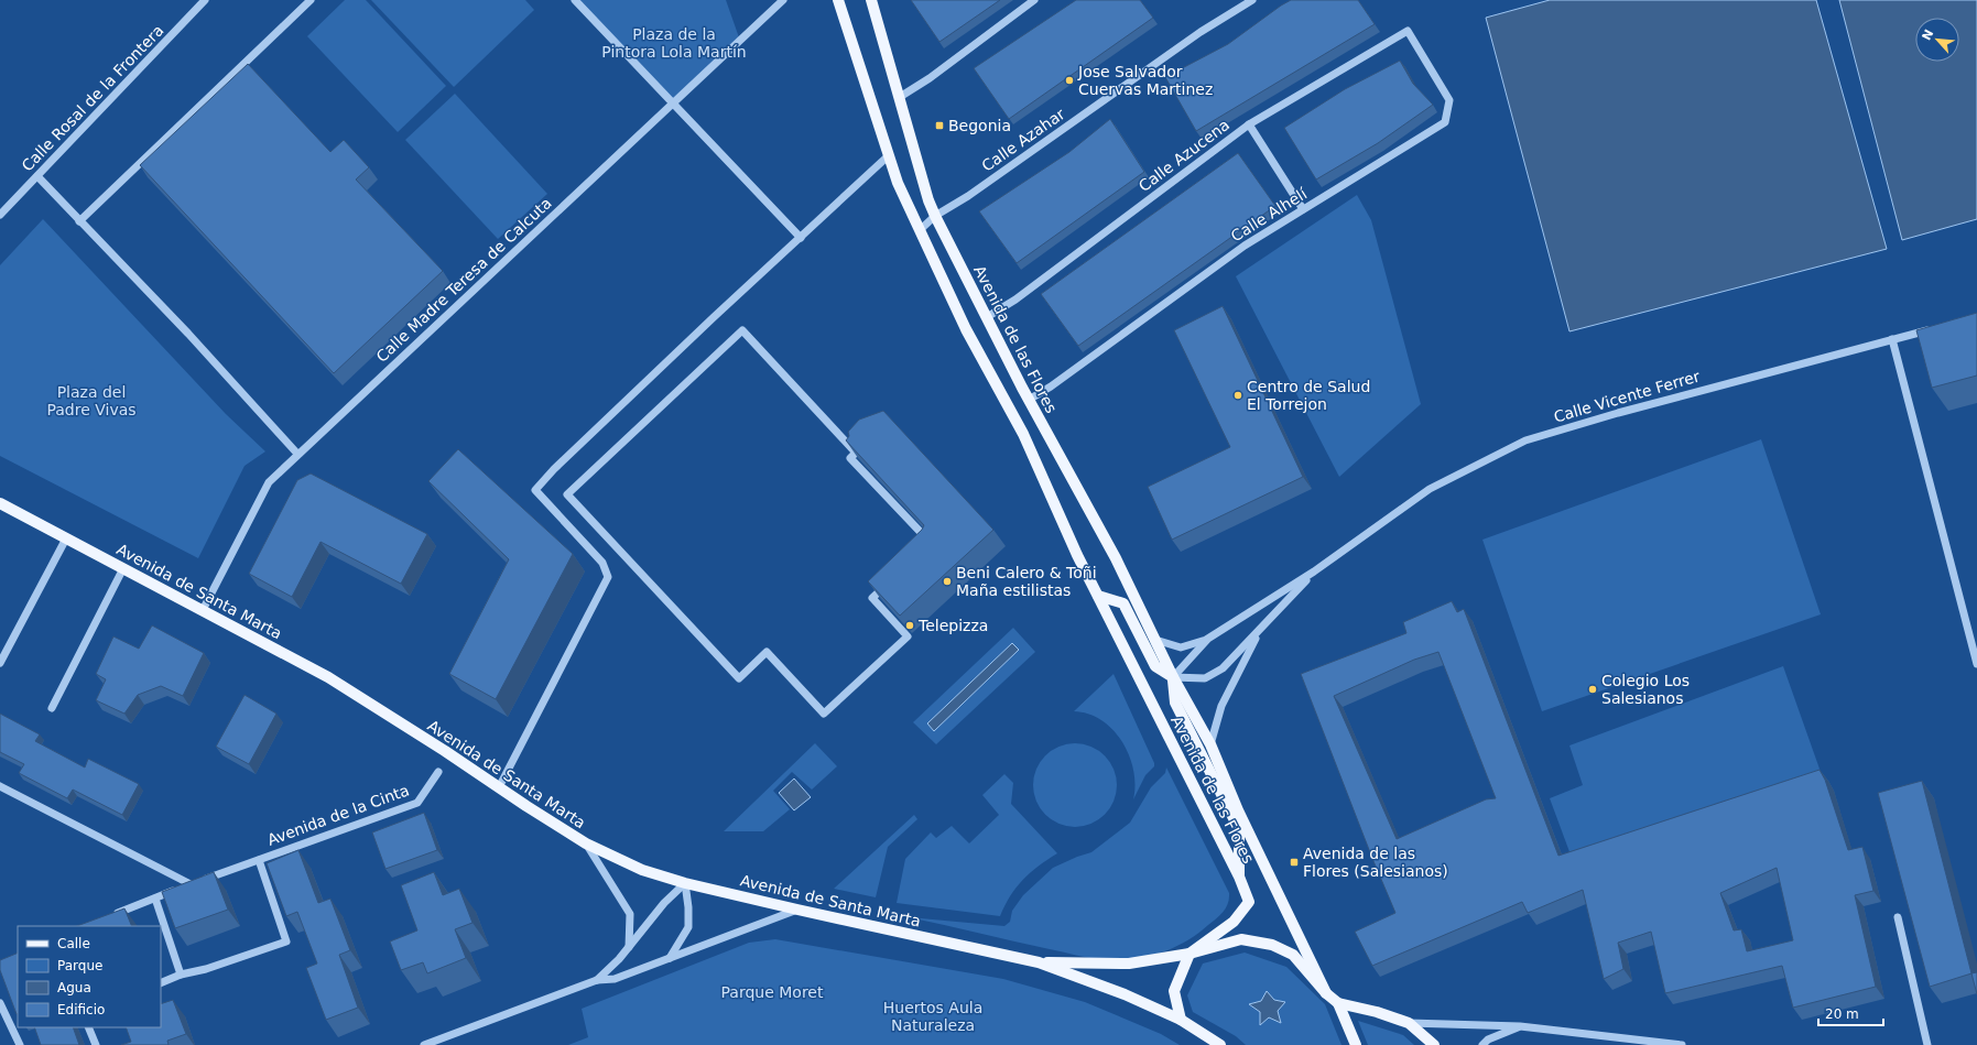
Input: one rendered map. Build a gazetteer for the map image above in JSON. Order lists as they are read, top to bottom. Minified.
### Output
{"streets":{"main road":["Avenida de las Flores","Avenida de Santa Marta"],"street":["Calle Rosal de la Frontera","Calle Azahar","Calle Azucena","Calle Alhelí","Calle Madre Teresa de Calcuta","Calle Vicente Ferrer","Avenida de la Cinta"]},"crossings":[["Calle Azahar","Avenida de las Flores"],["Calle Azucena","Calle Alhelí"],["Calle Azucena","Avenida de las Flores"],["Calle Alhelí","Avenida de las Flores"],["Calle Madre Teresa de Calcuta","Avenida de Santa Marta"],["Avenida de las Flores","Calle Vicente Ferrer"],["Avenida de las Flores","Avenida de Santa Marta"]],"parks":["Plaza de la Pintora Lola Martín","Plaza del Padre Vivas","Parque Moret","Huertos Aula Naturaleza"],"places":{"other":["Jose Salvador Cuervas Martinez","Centro de Salud El Torrejon","Beni Calero & Toñi Maña estilistas","Telepizza","Colegio Los Salesianos"],"transit":["Begonia","Avenida de las Flores (Salesianos)"]},"legend":["Calle","Parque","Agua","Edificio"],"scale_bar":"20 m","north":"top left"}
